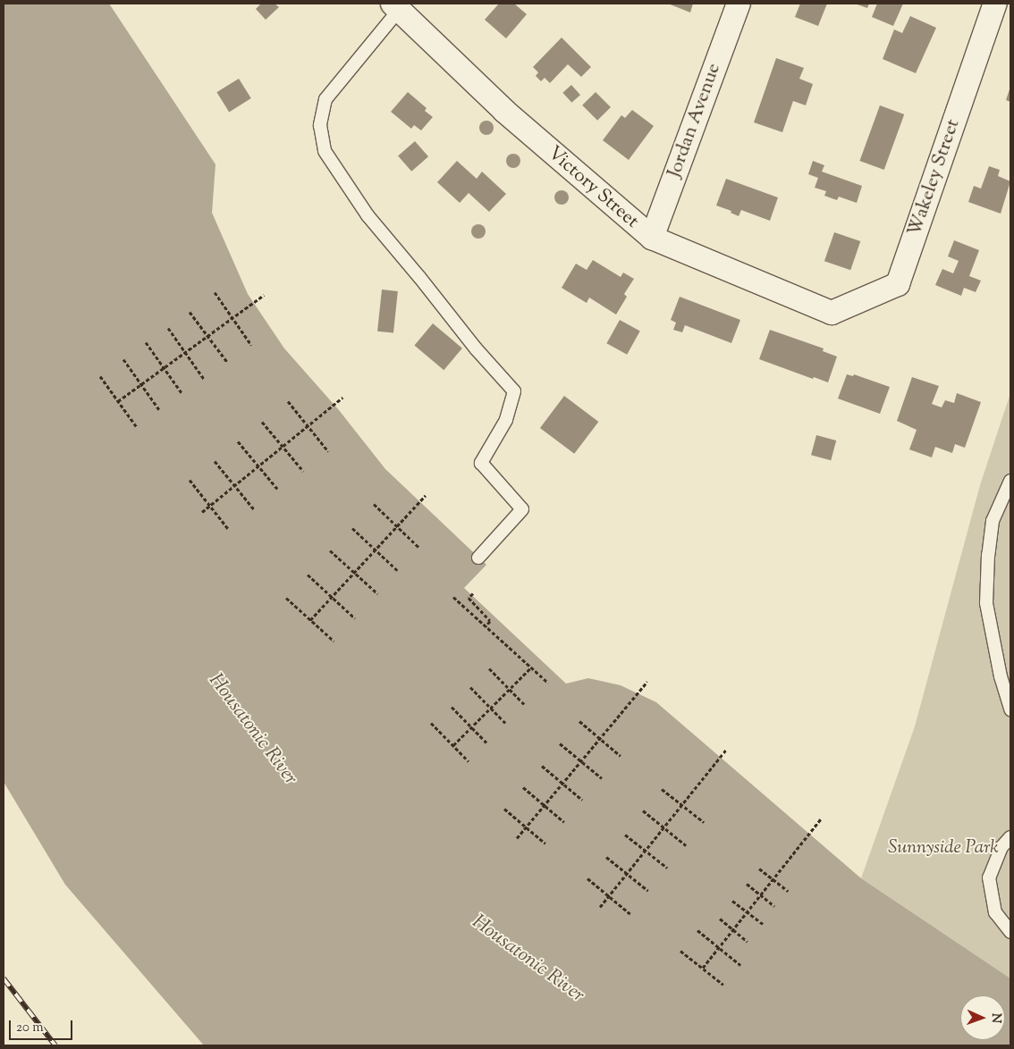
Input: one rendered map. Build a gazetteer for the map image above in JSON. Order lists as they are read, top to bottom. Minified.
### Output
{"streets":{"street":["Jordan Avenue","Wakeley Street","Victory Street"]},"crossings":[["Jordan Avenue","Victory Street"],["Wakeley Street","Victory Street"]],"water":["Housatonic River"],"parks":["Sunnyside Park"],"scale_bar":"20 m","north":"right"}
